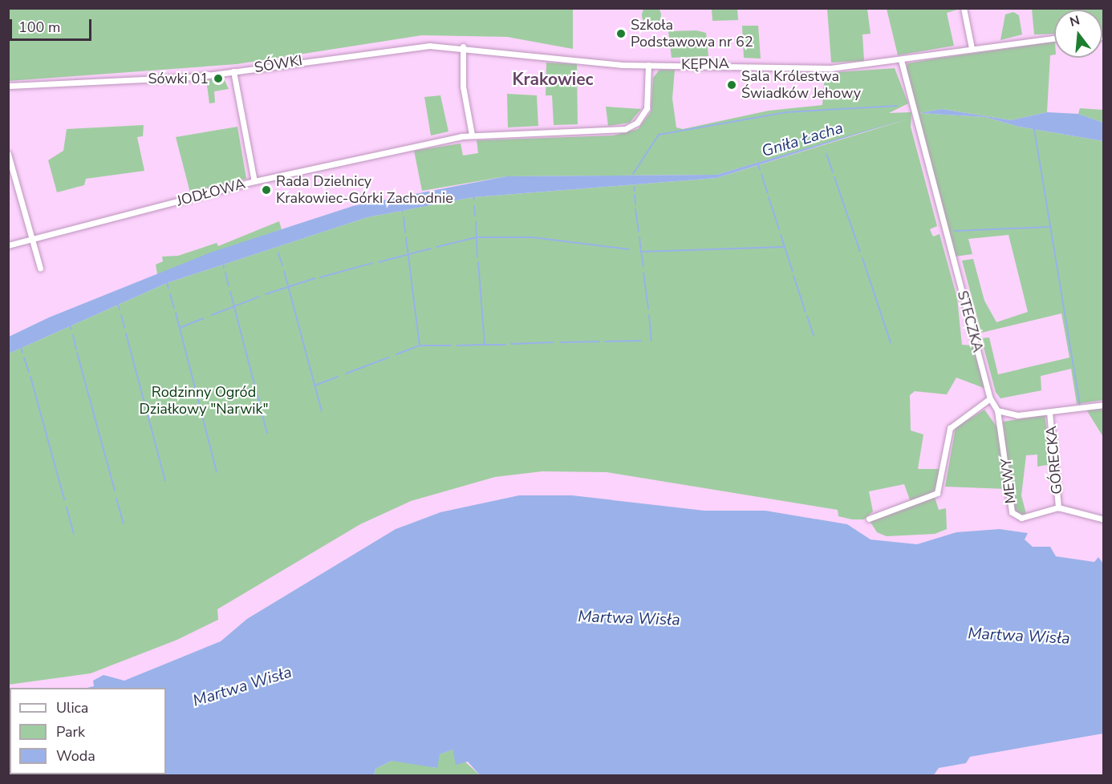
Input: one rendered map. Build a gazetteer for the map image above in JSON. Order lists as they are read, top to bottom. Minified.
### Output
{"streets":{"street":["SÓWKI","KĘPNA","JODŁOWA","STECZKA","GÓRECKA","MEWY"]},"crossings":[["SÓWKI","KĘPNA"],["KĘPNA","JODŁOWA"],["KĘPNA","STECZKA"],["GÓRECKA","MEWY"]],"districts":["Krakowiec"],"water":["Gniła Łacha","Martwa Wisła"],"parks":["Rodzinny Ogród Działkowy \"Narwik\""],"places":["Szkoła Podstawowa nr 62","Sówki 01","Sala Królestwa Świadków Jehowy","Rada Dzielnicy Krakowiec-Górki Zachodnie"],"legend":["Ulica","Park","Woda"],"scale_bar":"100 m","north":"top"}
